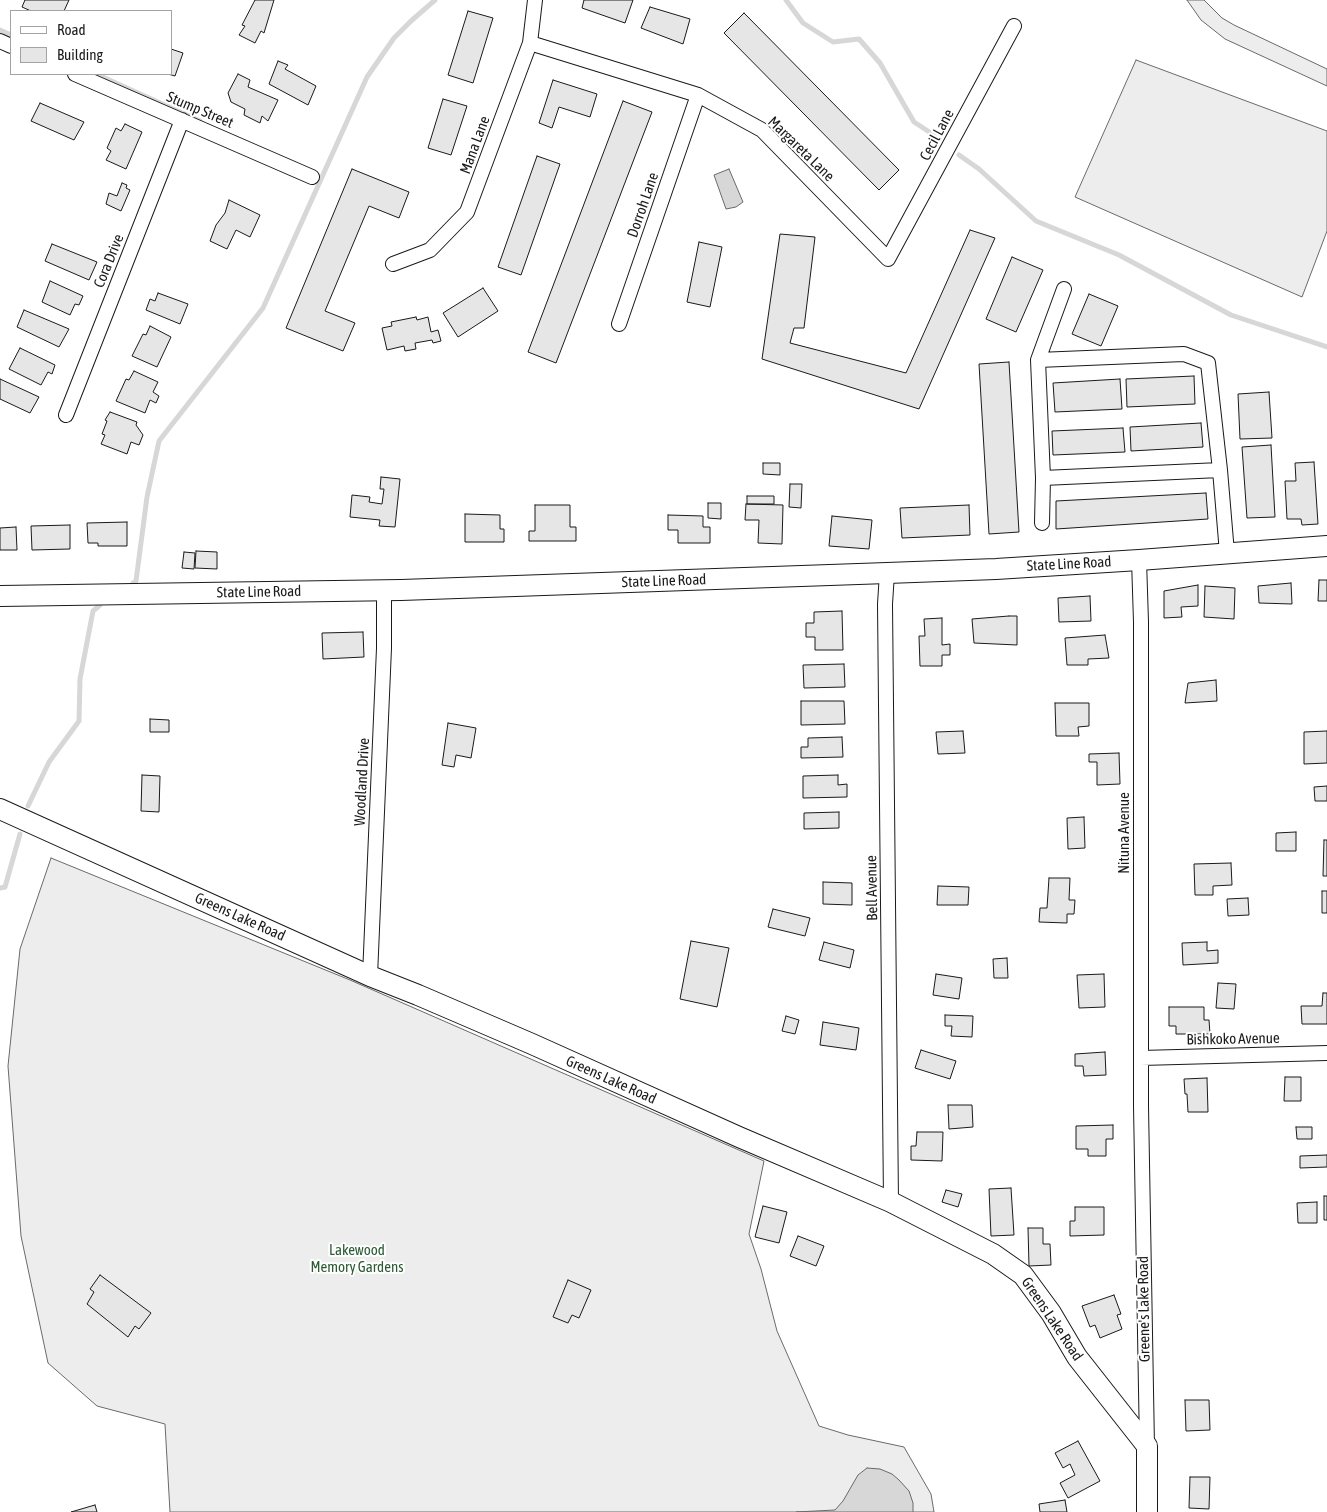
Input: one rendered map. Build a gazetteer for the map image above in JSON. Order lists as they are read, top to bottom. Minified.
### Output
{"streets":{"street":["Stump Street","Cecil Lane","Mana Lane","Margareta Lane","Dorroh Lane","Cora Drive","State Line Road","Woodland Drive","Nituna Avenue","Bell Avenue","Greens Lake Road","Bishkoko Avenue","Greene's Lake Road"]},"crossings":[["Stump Street","Cora Drive"],["Cecil Lane","Margareta Lane"],["Mana Lane","Margareta Lane"],["Margareta Lane","Dorroh Lane"],["State Line Road","Woodland Drive"],["State Line Road","Nituna Avenue"],["State Line Road","Bell Avenue"],["Woodland Drive","Greens Lake Road"],["Nituna Avenue","Bishkoko Avenue"],["Nituna Avenue","Greene's Lake Road"],["Bell Avenue","Greens Lake Road"],["Greens Lake Road","Greene's Lake Road"]],"parks":["Lakewood Memory Gardens"],"legend":["Road","Building"]}
